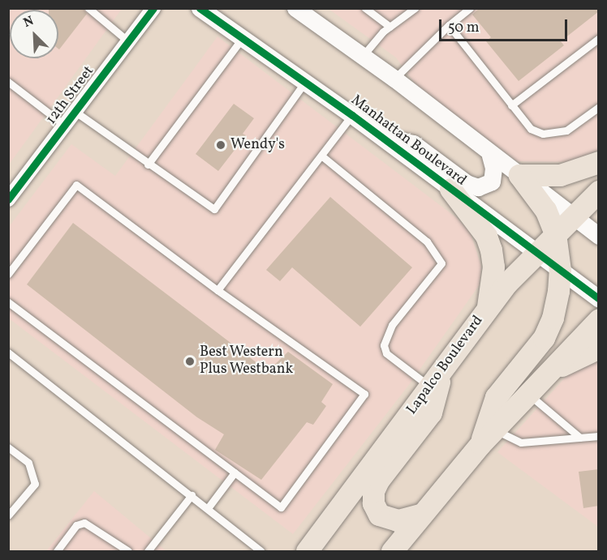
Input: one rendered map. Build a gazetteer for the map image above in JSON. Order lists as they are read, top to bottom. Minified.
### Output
{"streets":{"main road":["Lapalco Boulevard"],"street":["12th Street","Manhattan Boulevard"]},"crossings":[["Manhattan Boulevard","Lapalco Boulevard"]],"places":["Wendy's","Best Western Plus Westbank"],"scale_bar":"50 m","north":"top left"}
